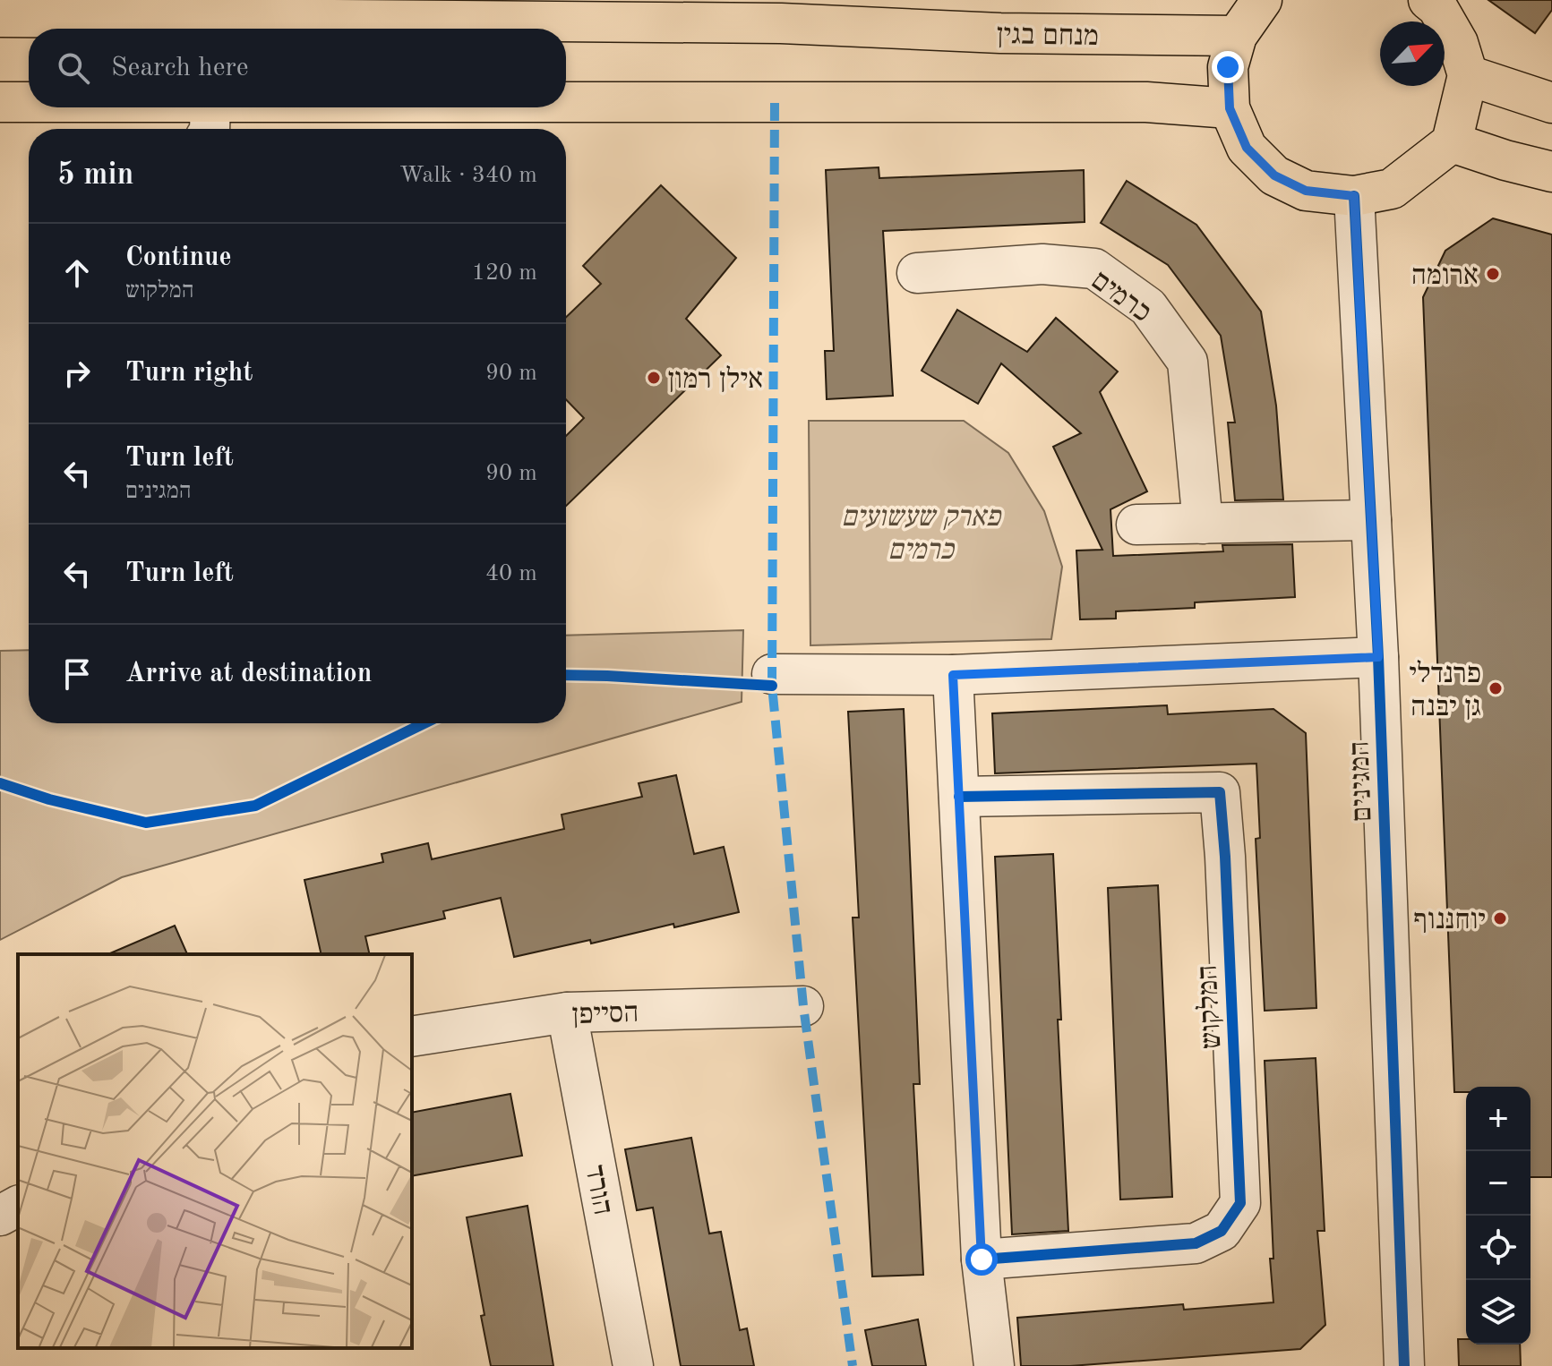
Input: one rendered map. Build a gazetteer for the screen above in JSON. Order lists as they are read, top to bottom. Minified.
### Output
{"streets":{"main road":["מנחם בגין"],"street":["כרמים","המגינים","המלקוש","הסייפן","הורד"]},"crossings":[["הסייפן","הורד"]],"parks":["פארק שעשועים כרמים"],"places":["ארומה","אילן רמון","פרנדלי גן יבנה","יוחננוף"],"north":"top right","page":{"search":"Search here","heading":["5 min","Walk · 340 m"],"list":[["Continue","המלקוש","120 m"],["Turn right","90 m"],["Turn left","המגינים","90 m"],["Turn left","40 m"],"Arrive at destination"],"map_buttons":["+","−"]}}
